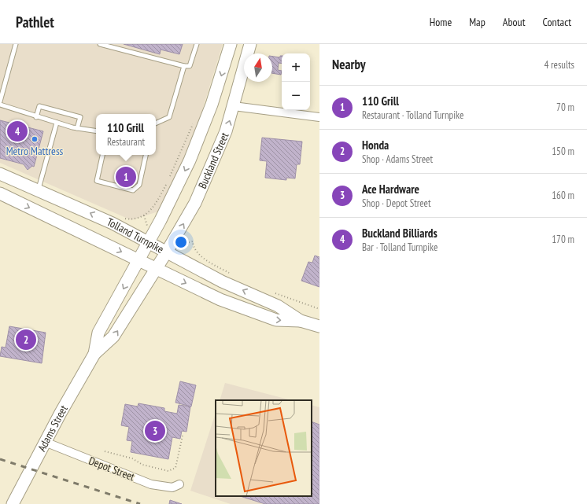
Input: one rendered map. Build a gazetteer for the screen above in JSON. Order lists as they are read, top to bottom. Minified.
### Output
{"streets":{"main road":["Buckland Street","Tolland Turnpike","Adams Street"],"street":["Depot Street"]},"crossings":[["Buckland Street","Tolland Turnpike"],["Buckland Street","Adams Street"],["Tolland Turnpike","Adams Street"],["Adams Street","Depot Street"]],"places":["Metro Mattress"],"north":"top","page":{"header":"Pathlet","nav":["Home","Map","About","Contact"],"heading":["Nearby","4 results"],"map_buttons":["+","−"],"list":[{"mark":"1","name":"110 Grill","note":"Restaurant · Tolland Turnpike","value":"70 m"},{"mark":"2","name":"Honda","note":"Shop · Adams Street","value":"150 m"},{"mark":"3","name":"Ace Hardware","note":"Shop · Depot Street","value":"160 m"},{"mark":"4","name":"Buckland Billiards","note":"Bar · Tolland Turnpike","value":"170 m"}],"popup":["110 Grill","Restaurant"],"pins":["4","1","2","3"]}}
